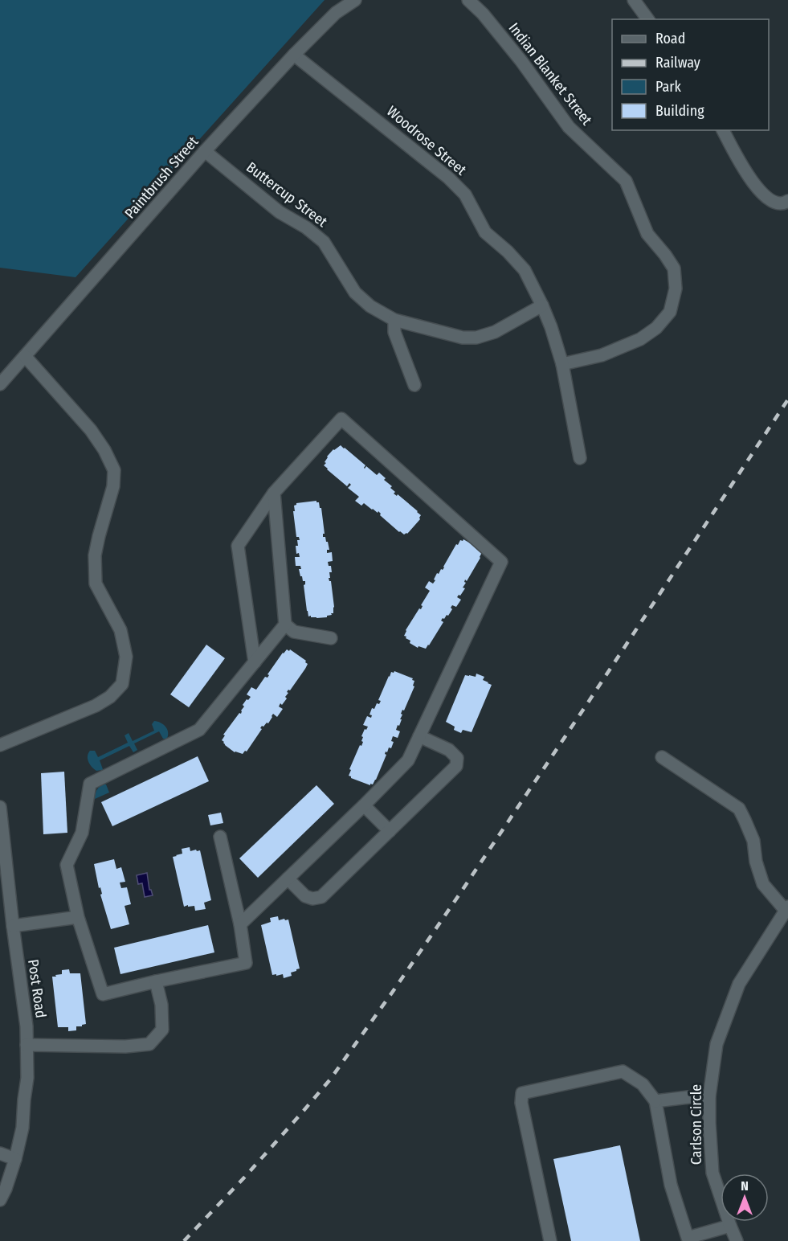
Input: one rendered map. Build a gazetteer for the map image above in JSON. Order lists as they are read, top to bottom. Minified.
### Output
{"streets":{"street":["Indian Blanket Street","Woodrose Street","Paintbrush Street","Buttercup Street","Post Road","Carlson Circle"]},"crossings":[["Indian Blanket Street","Woodrose Street"],["Woodrose Street","Paintbrush Street"],["Woodrose Street","Buttercup Street"],["Paintbrush Street","Buttercup Street"]],"legend":["Road","Railway","Park","Building"],"north":"top"}
